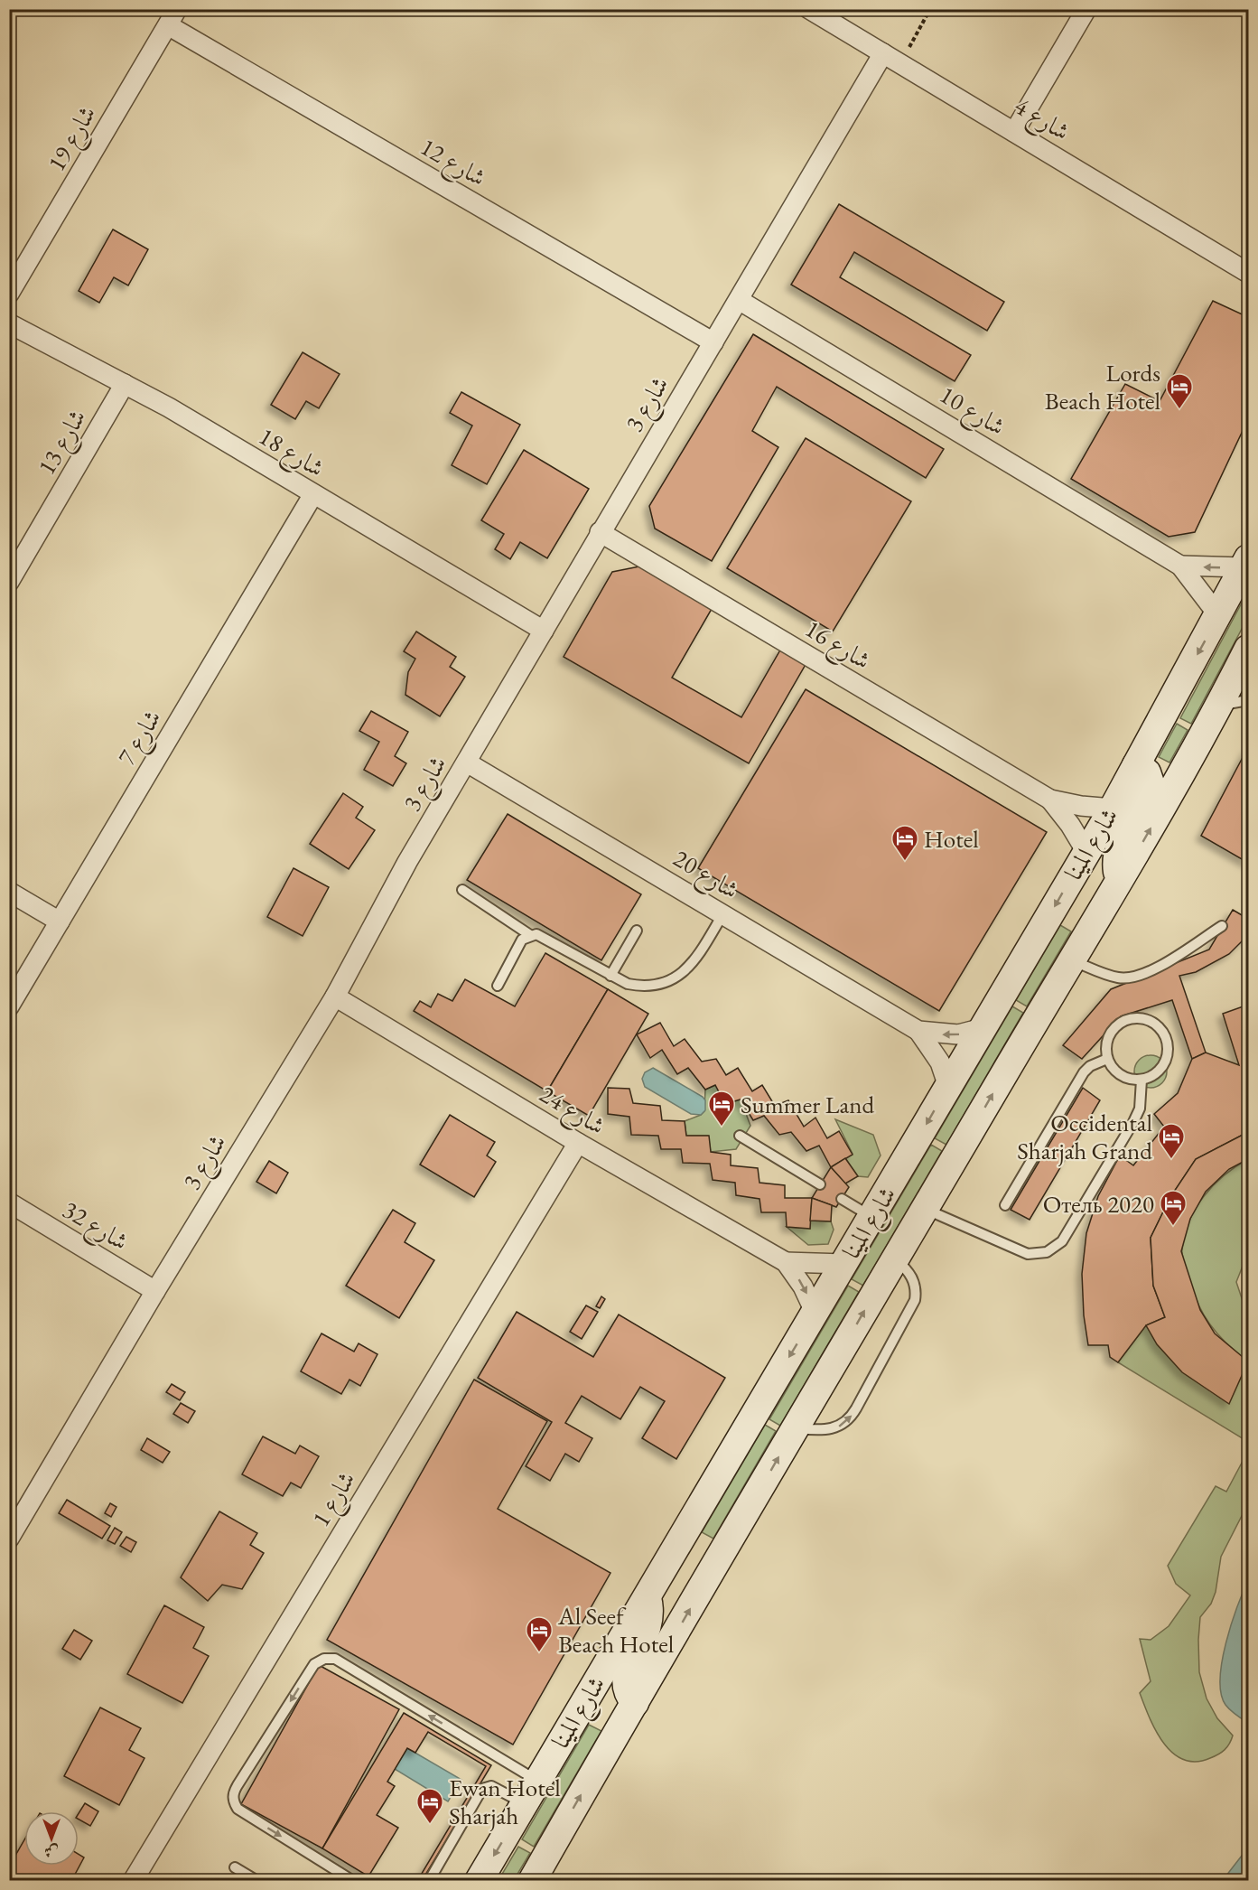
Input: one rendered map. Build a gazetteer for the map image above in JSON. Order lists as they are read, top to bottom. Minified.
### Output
{"streets":{"main road":["شارع المينا"],"street":["شارع 4","شارع 19","شارع 12","شارع 3","شارع 10","شارع 13","شارع 18","شارع 16","شارع 7","شارع 20","شارع 24","شارع 32","شارع 1"]},"crossings":[["شارع 4","شارع 3"],["شارع 19","شارع 12"],["شارع 12","شارع 3"],["شارع 3","شارع 10"],["شارع 3","شارع 18"],["شارع 3","شارع 16"],["شارع 3","شارع 20"],["شارع 3","شارع 24"],["شارع 3","شارع 32"],["شارع 10","شارع المينا"],["شارع 13","شارع 18"],["شارع 18","شارع 7"],["شارع 16","شارع المينا"],["شارع المينا","شارع 20"],["شارع المينا","شارع 24"],["شارع 24","شارع 1"]],"places":{"hotel":["Lords Beach Hotel","Hotel","Summer Land","Occidental Sharjah Grand","Отель 2020","Al Seef Beach Hotel","Ewan Hotel Sharjah"]},"north":"bottom"}
